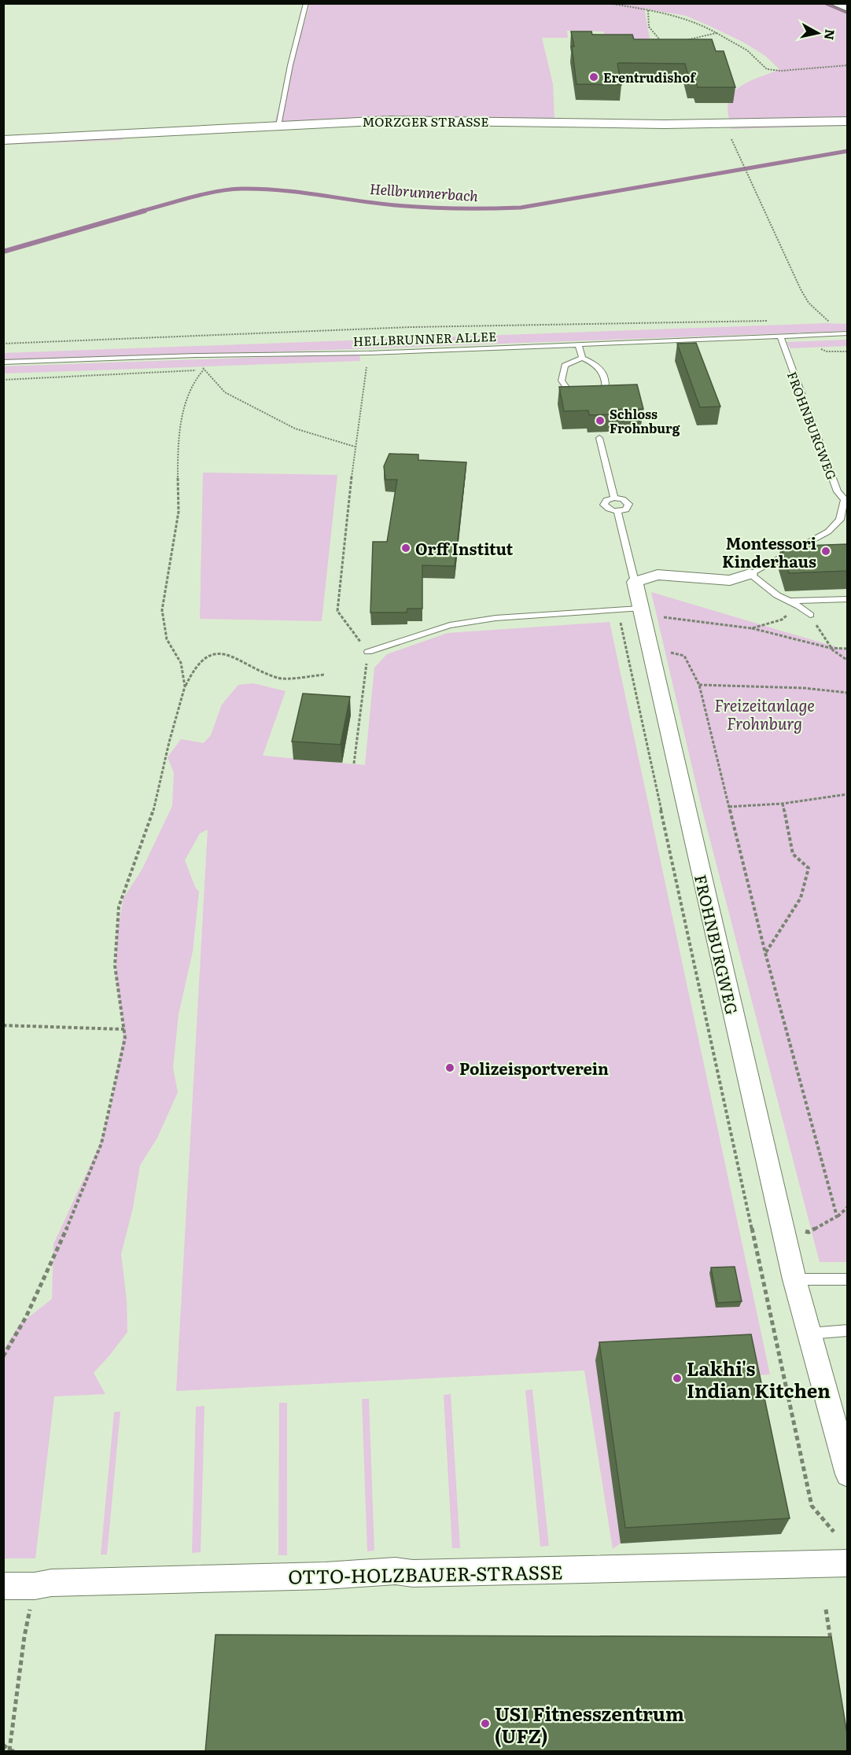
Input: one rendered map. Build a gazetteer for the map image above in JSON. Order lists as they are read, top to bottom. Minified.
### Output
{"streets":{"street":["MORZGER STRASSE","FROHNBURGWEG","OTTO-HOLZBAUER-STRASSE"],"lane":["HELLBRUNNER ALLEE"]},"crossings":[["HELLBRUNNER ALLEE","FROHNBURGWEG"]],"water":["Hellbrunnerbach"],"parks":["Freizeitanlage Frohnburg"],"places":["Erentrudishof","Schloss Frohnburg","Orff Institut","Montessori Kinderhaus","Polizeisportverein","Lakhi's Indian Kitchen","USI Fitnesszentrum (UFZ)"],"north":"right"}
